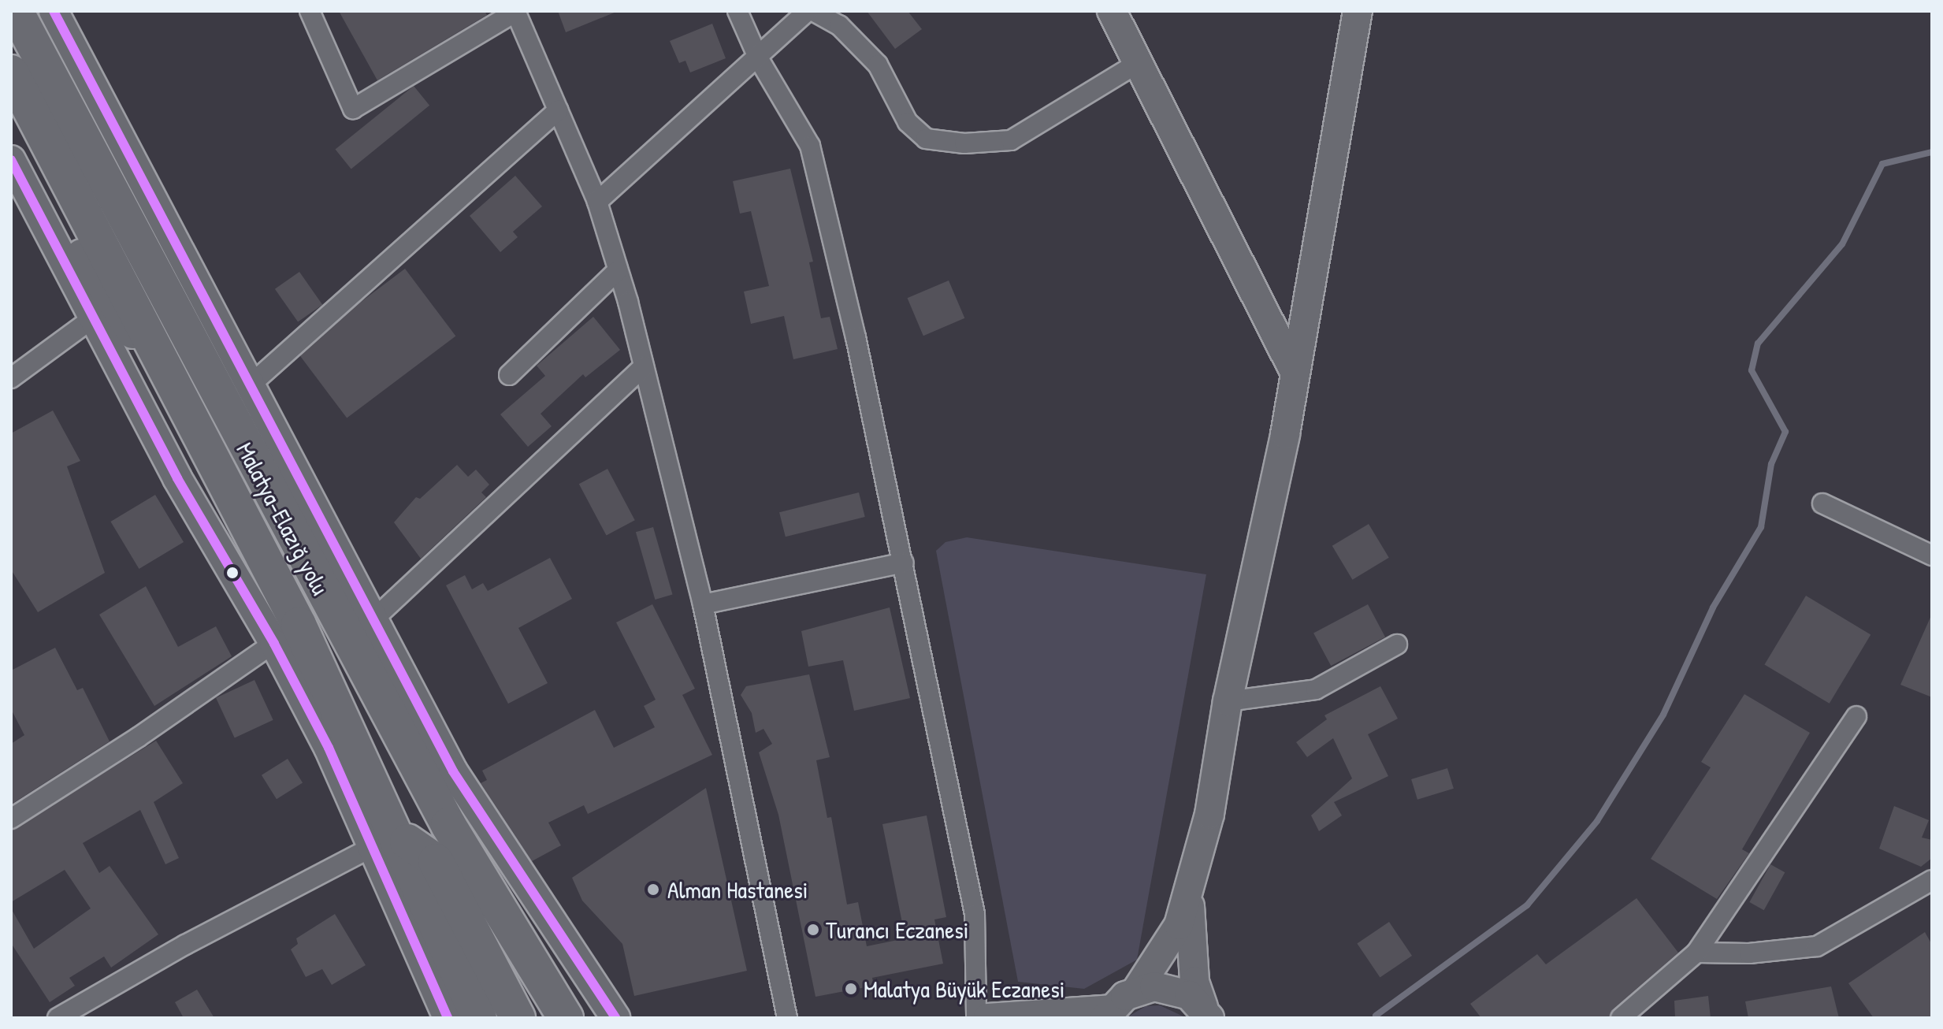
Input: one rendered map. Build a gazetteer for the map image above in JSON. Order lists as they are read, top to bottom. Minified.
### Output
{"streets":{"highway":["Malatya-Elazığ yolu"]},"places":["Alman Hastanesi","Turancı Eczanesi","Malatya Büyük Eczanesi"]}
